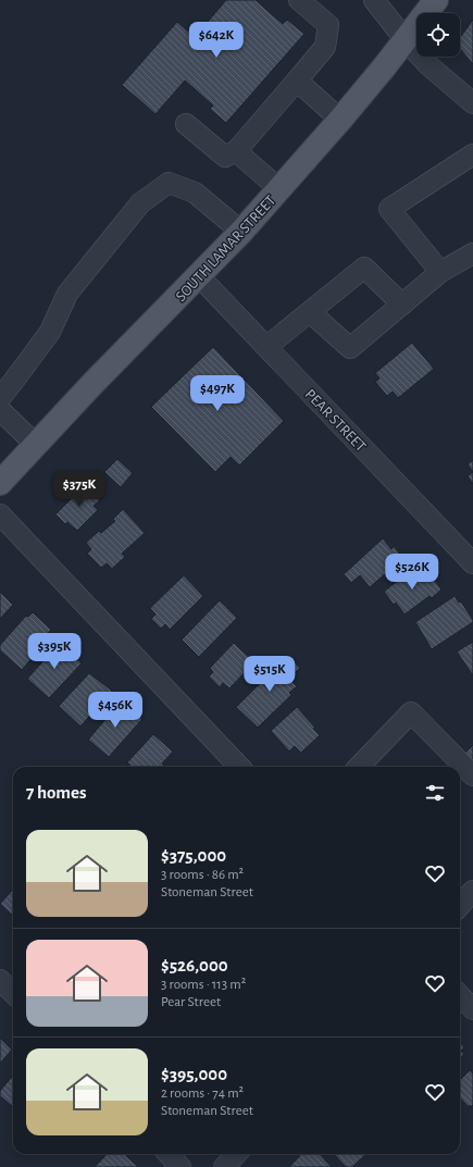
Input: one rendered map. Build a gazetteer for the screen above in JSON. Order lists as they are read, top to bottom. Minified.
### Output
{"streets":{"main road":["SOUTH LAMAR STREET"],"street":["PEAR STREET"]},"crossings":[["SOUTH LAMAR STREET","PEAR STREET"]],"page":{"price":["$642K","$497K","$375K","$526K","$395K","$515K","$456K"],"heading":"7 homes","list":[{"name":"$375,000","note":"3 rooms · 86 m² · Stoneman Street"},{"name":"$526,000","note":"3 rooms · 113 m² · Pear Street"},{"name":"$395,000","note":"2 rooms · 74 m² · Stoneman Street"}]}}
